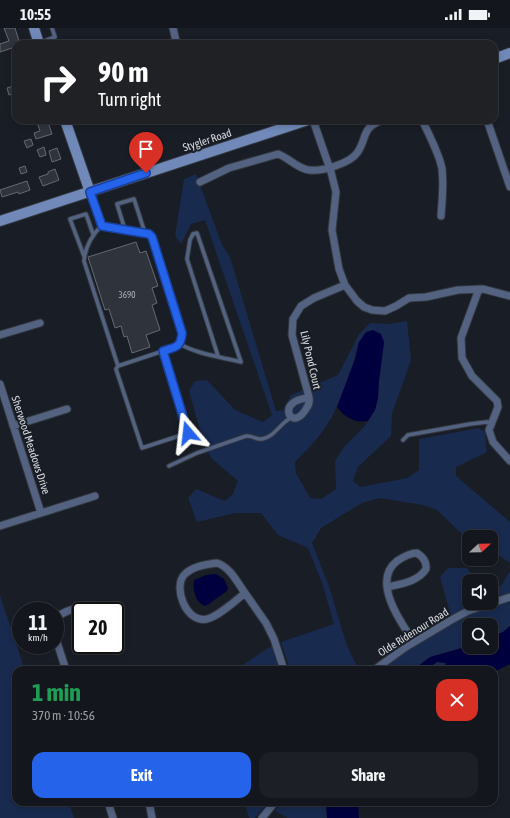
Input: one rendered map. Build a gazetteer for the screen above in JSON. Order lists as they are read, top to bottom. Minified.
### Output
{"streets":{"main road":["Stygler Road"],"street":["Lily Pond Court","Sherwood Meadows Drive","Olde Ridenour Road"]},"house_numbers":["3690"],"north":"right","page":{"status":"10:55","turn":["90 m","Turn right"],"speed":"11 km/h","limit":"20","heading":["1 min","370 m · 10:56"],"buttons":["Exit","Share"]}}
